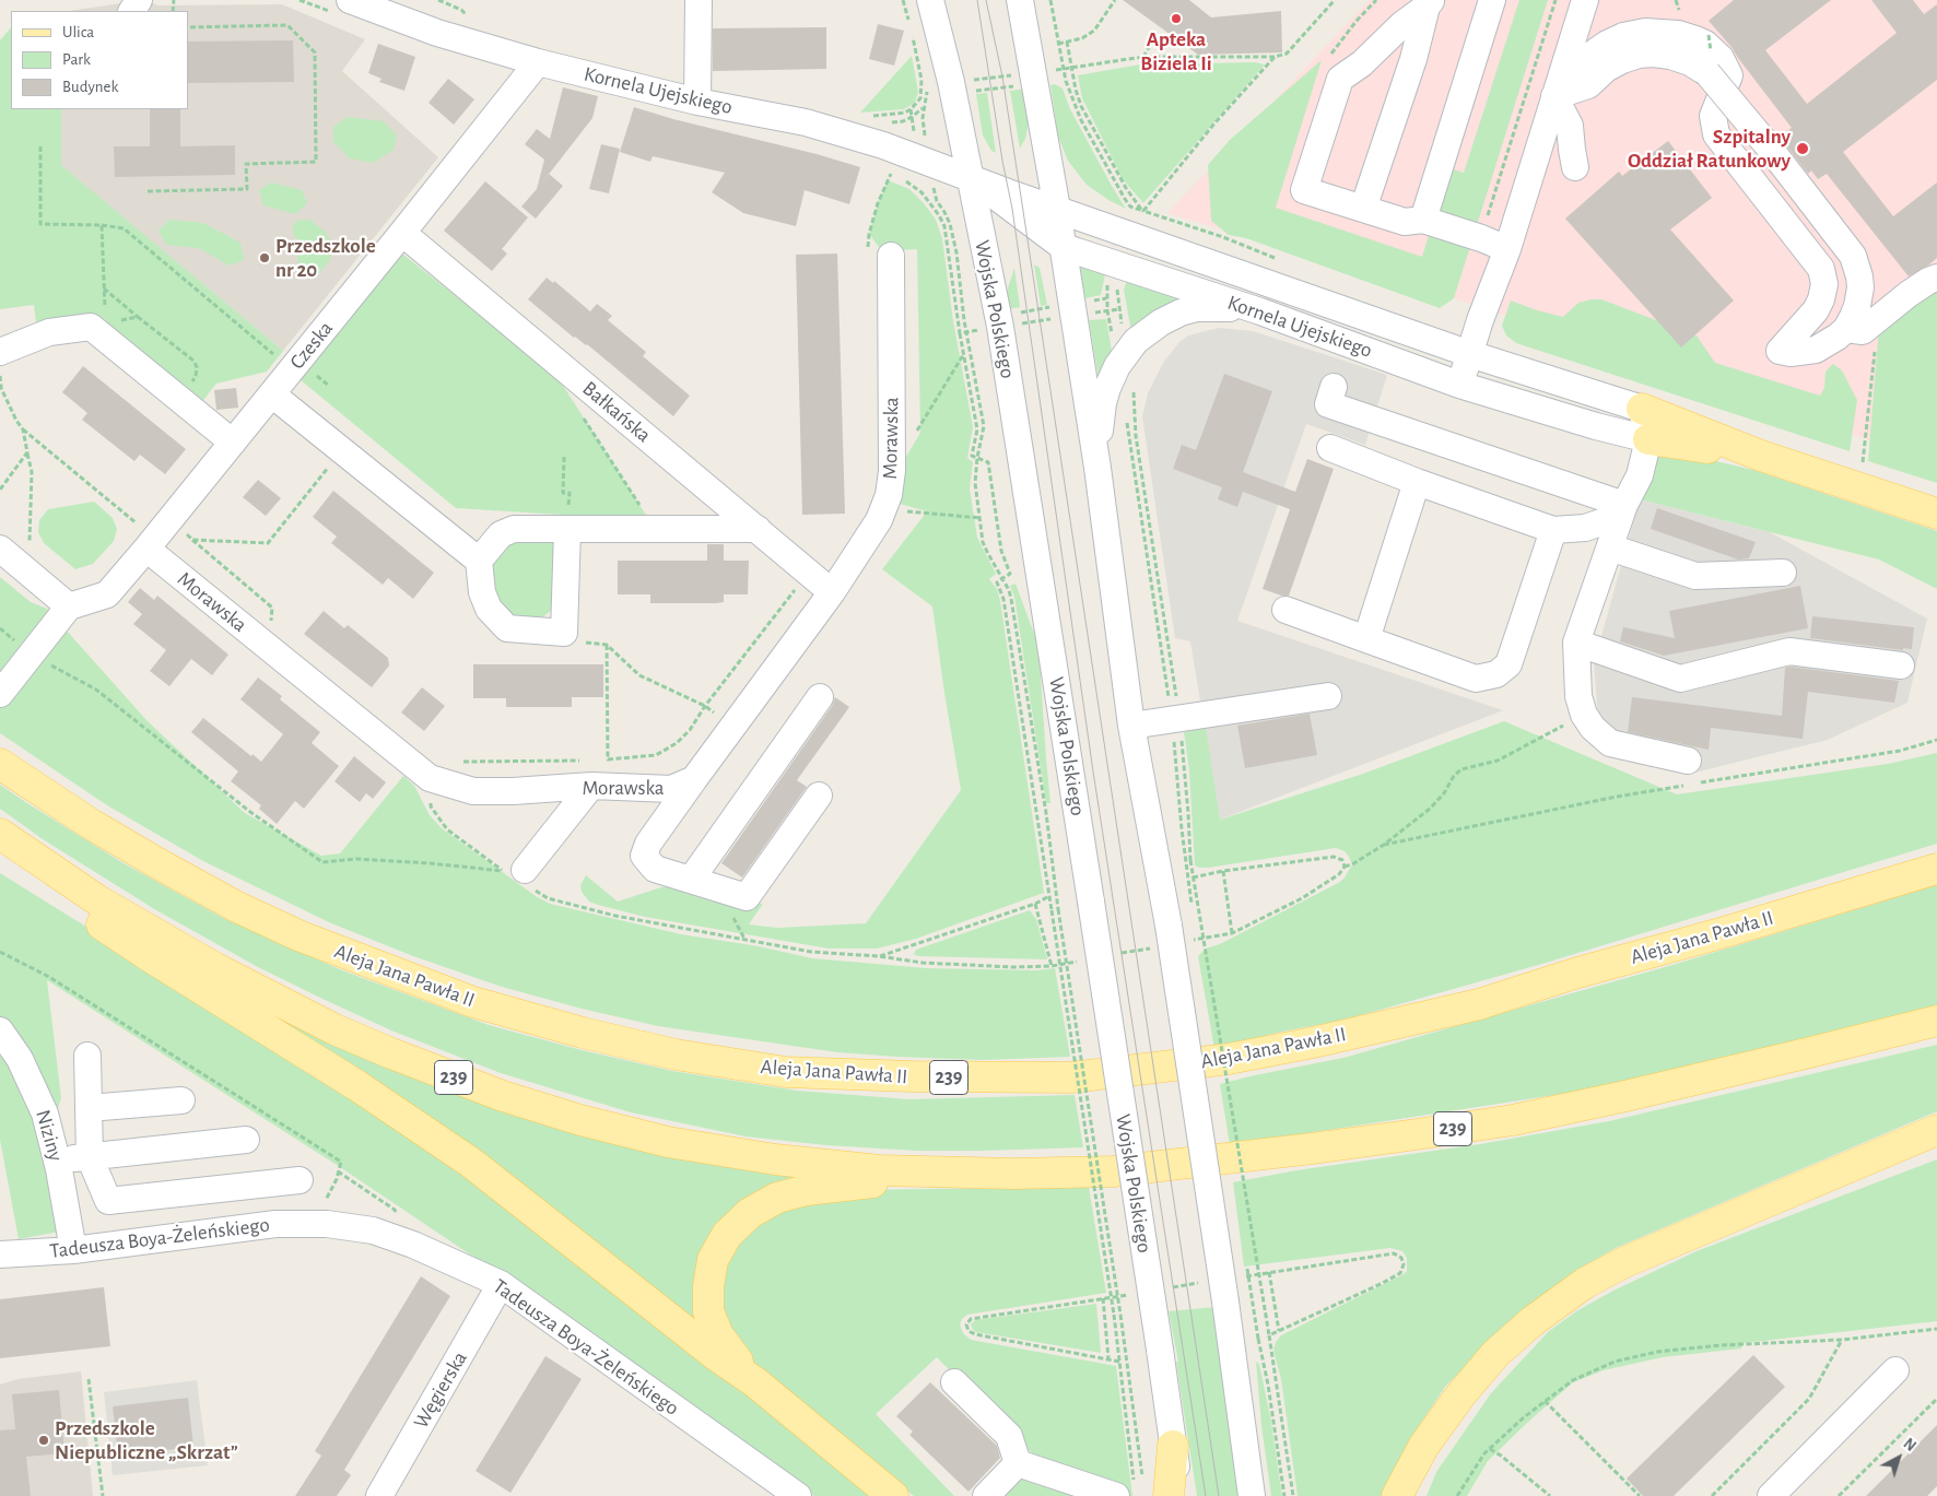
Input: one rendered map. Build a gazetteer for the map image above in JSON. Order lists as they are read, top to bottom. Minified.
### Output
{"streets":{"main road":["Aleja Jana Pawła II","239"],"street":["Kornela Ujejskiego","Wojska Polskiego","Czeska","Bałkańska","Morawska","Niziny","Tadeusza Boya-Żeleńskiego","Węgierska"]},"crossings":[["Kornela Ujejskiego","Wojska Polskiego"],["Kornela Ujejskiego","Czeska"],["Czeska","Bałkańska"],["Czeska","Morawska"],["Bałkańska","Morawska"],["Niziny","Tadeusza Boya-Żeleńskiego"],["Tadeusza Boya-Żeleńskiego","Węgierska"]],"places":["Apteka Biziela Ii","Szpitalny Oddział Ratunkowy","Przedszkole nr 20","Przedszkole Niepubliczne „Skrzat”"],"legend":["Ulica","Park","Budynek"],"north":"top right"}
